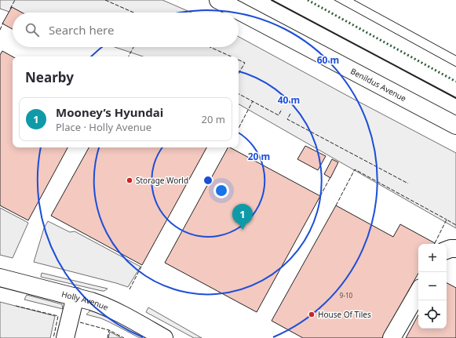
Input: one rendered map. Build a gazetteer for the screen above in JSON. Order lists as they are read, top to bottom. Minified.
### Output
{"streets":{"street":["Benildus Avenue","Holly Avenue"]},"places":["Storage World","House Of Tiles"],"house_numbers":["9-10"],"page":{"search":"Search here","heading":"Nearby","list":[{"mark":"1","name":"Mooney’s Hyundai","note":"Place · Holly Avenue","value":"20 m"}],"pins":"1","map_buttons":["+","−"]},"rings":["60 m","40 m","20 m"]}
